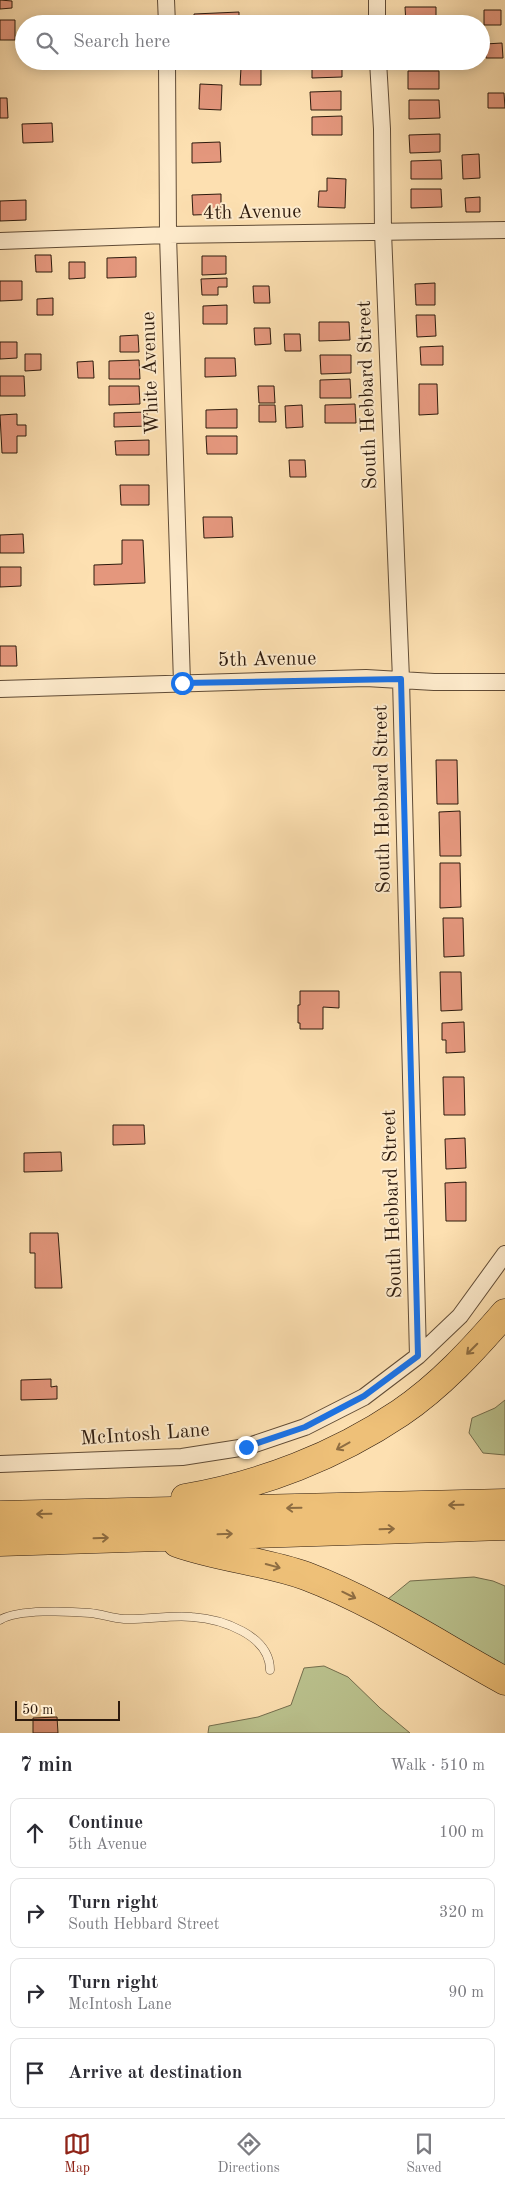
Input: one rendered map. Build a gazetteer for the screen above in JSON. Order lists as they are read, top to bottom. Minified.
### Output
{"streets":{"street":["4th Avenue","White Avenue","South Hebbard Street","5th Avenue","McIntosh Lane"]},"crossings":[["4th Avenue","White Avenue"],["4th Avenue","South Hebbard Street"],["White Avenue","5th Avenue"],["South Hebbard Street","5th Avenue"],["South Hebbard Street","McIntosh Lane"]],"scale_bar":"50 m","page":{"search":"Search here","scale":"50 m","heading":["7 min","Walk · 510 m"],"list":[["Continue","5th Avenue","100 m"],["Turn right","South Hebbard Street","320 m"],["Turn right","McIntosh Lane","90 m"],"Arrive at destination"],"nav":["Map","Directions","Saved"]}}
